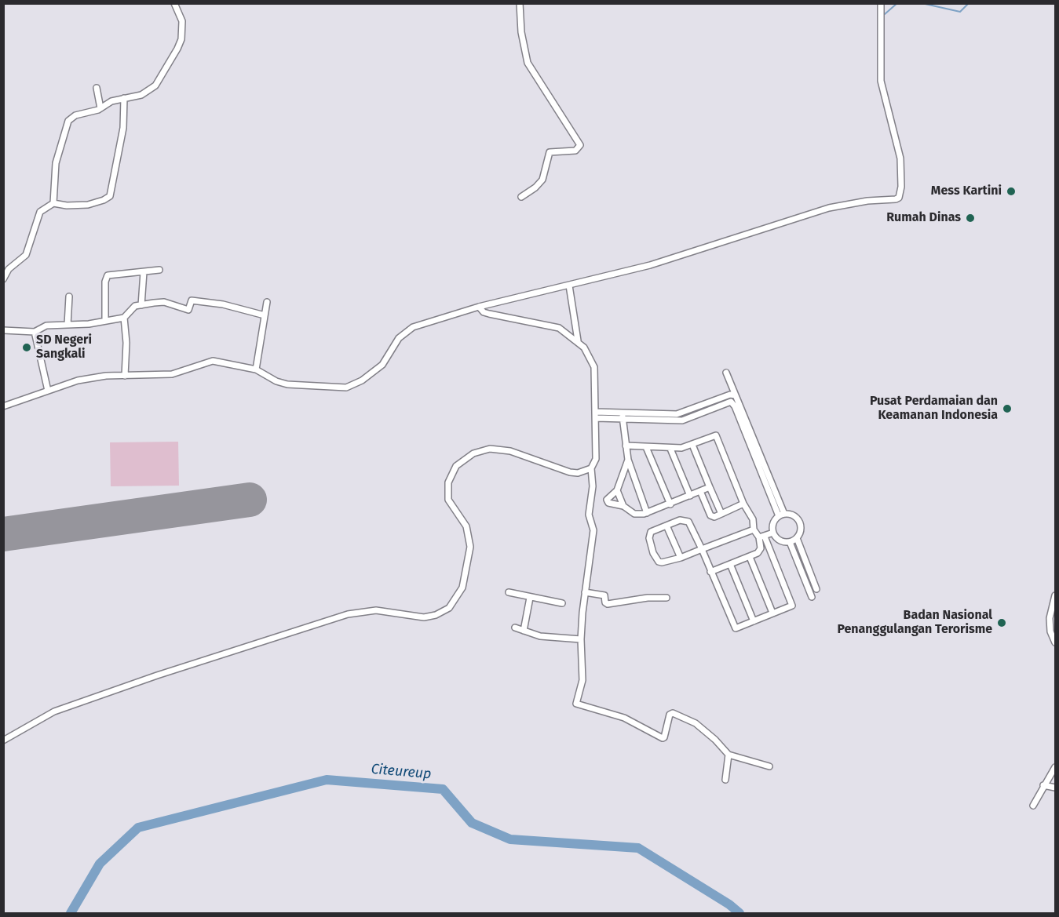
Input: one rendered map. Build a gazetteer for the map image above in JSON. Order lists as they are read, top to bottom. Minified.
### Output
{"water":["Citeureup"],"places":["Mess Kartini","Rumah Dinas","SD Negeri Sangkali","Pusat Perdamaian dan Keamanan Indonesia","Badan Nasional Penanggulangan Terorisme"]}
